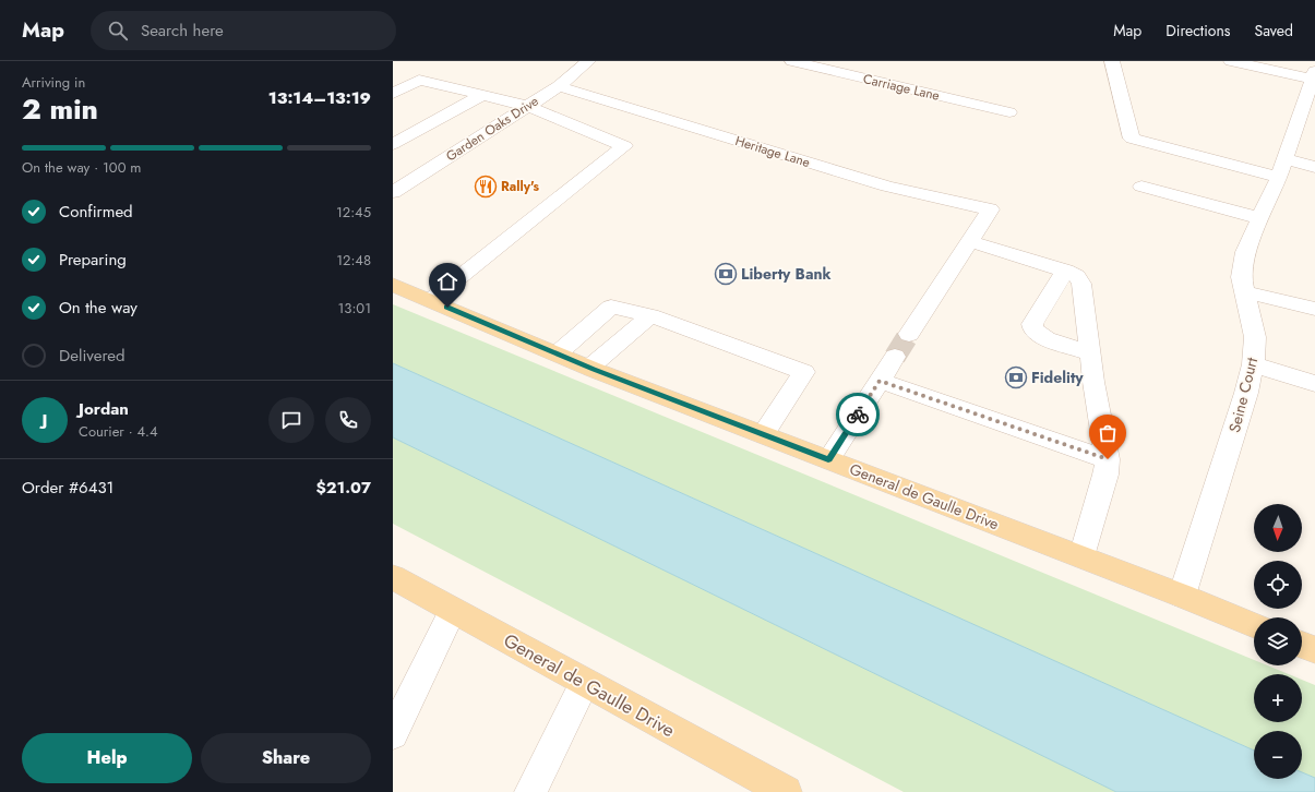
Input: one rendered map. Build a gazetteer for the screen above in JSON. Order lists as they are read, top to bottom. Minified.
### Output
{"streets":{"main road":["General de Gaulle Drive"],"street":["Carriage Lane","Garden Oaks Drive","Heritage Lane","Seine Court"]},"crossings":[["Garden Oaks Drive","Heritage Lane"],["Seine Court","General de Gaulle Drive"]],"places":{"restaurant":["Rally's"],"bank":["Liberty Bank","Fidelity"]},"north":"bottom","page":{"header":"Map","search":"Search here","nav":["Map","Directions","Saved"],"heading":["2 min","Arriving in","13:14–13:19"],"panel":["Jordan","Courier · 4.4","Order #6431","$21.07"],"bar":"On the way · 100 m","list":[["Confirmed","12:45"],["Preparing","12:48"],["On the way","13:01"],"Delivered"],"round":"J","map_buttons":["+","−"],"buttons":["Help","Share"]}}
